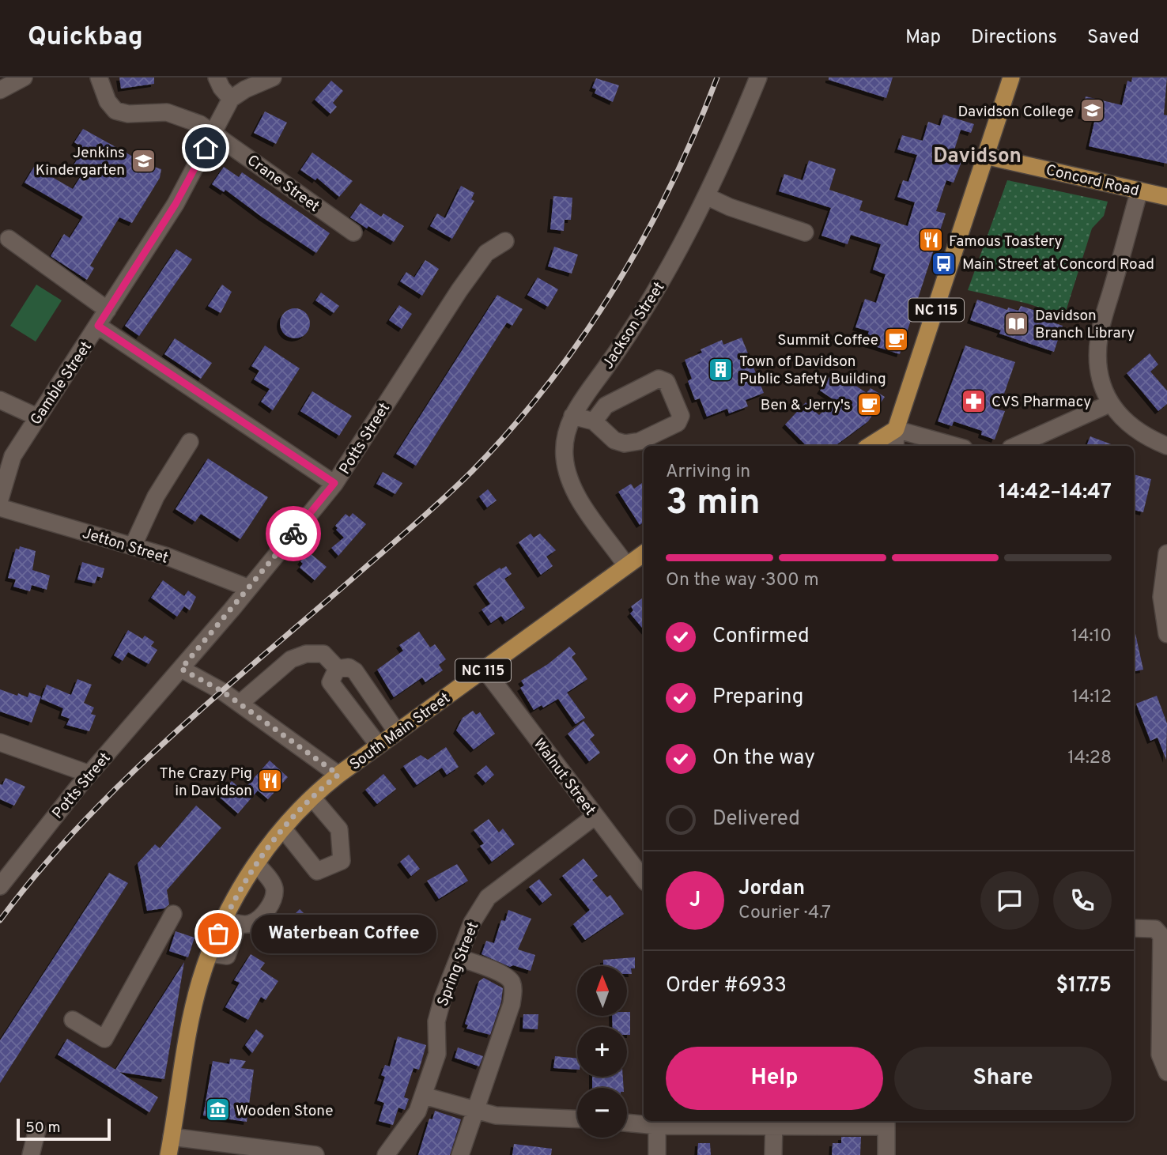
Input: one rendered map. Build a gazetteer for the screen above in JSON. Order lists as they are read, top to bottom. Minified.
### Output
{"streets":{"main road":["Concord Road","NC 115","South Main Street"],"street":["Crane Street","Jackson Street","Gamble Street","Potts Street","Jetton Street","Walnut Street","Spring Street"]},"crossings":[["Concord Road","NC 115"],["Crane Street","Gamble Street"],["Jackson Street","South Main Street"],["Potts Street","Jetton Street"],["South Main Street","Walnut Street"],["Walnut Street","Spring Street"]],"districts":["Davidson"],"places":{"school or university":["Davidson College","Jenkins Kindergarten"],"restaurant":["Famous Toastery","The Crazy Pig in Davidson"],"bus stop":["Main Street at Concord Road"],"library":["Davidson Branch Library"],"cafe":["Summit Coffee","Ben & Jerry's"],"building":["Town of Davidson Public Safety Building"],"pharmacy":["CVS Pharmacy"],"other":["Waterbean Coffee"],"museum":["Wooden Stone"]},"scale_bar":"50 m","north":"top","page":{"header":"Quickbag","nav":["Map","Directions","Saved"],"heading":["3 min","Arriving in","14:42–14:47"],"panel":["Jordan","Courier · 4.7","Order #6933","$17.75"],"bar":"On the way · 300 m","list":[["Confirmed","14:10"],["Preparing","14:12"],["On the way","14:28"],"Delivered"],"round":"J","bubble":"Waterbean Coffee","map_buttons":["+","−"],"buttons":["Help","Share"],"scale":"50 m"}}
